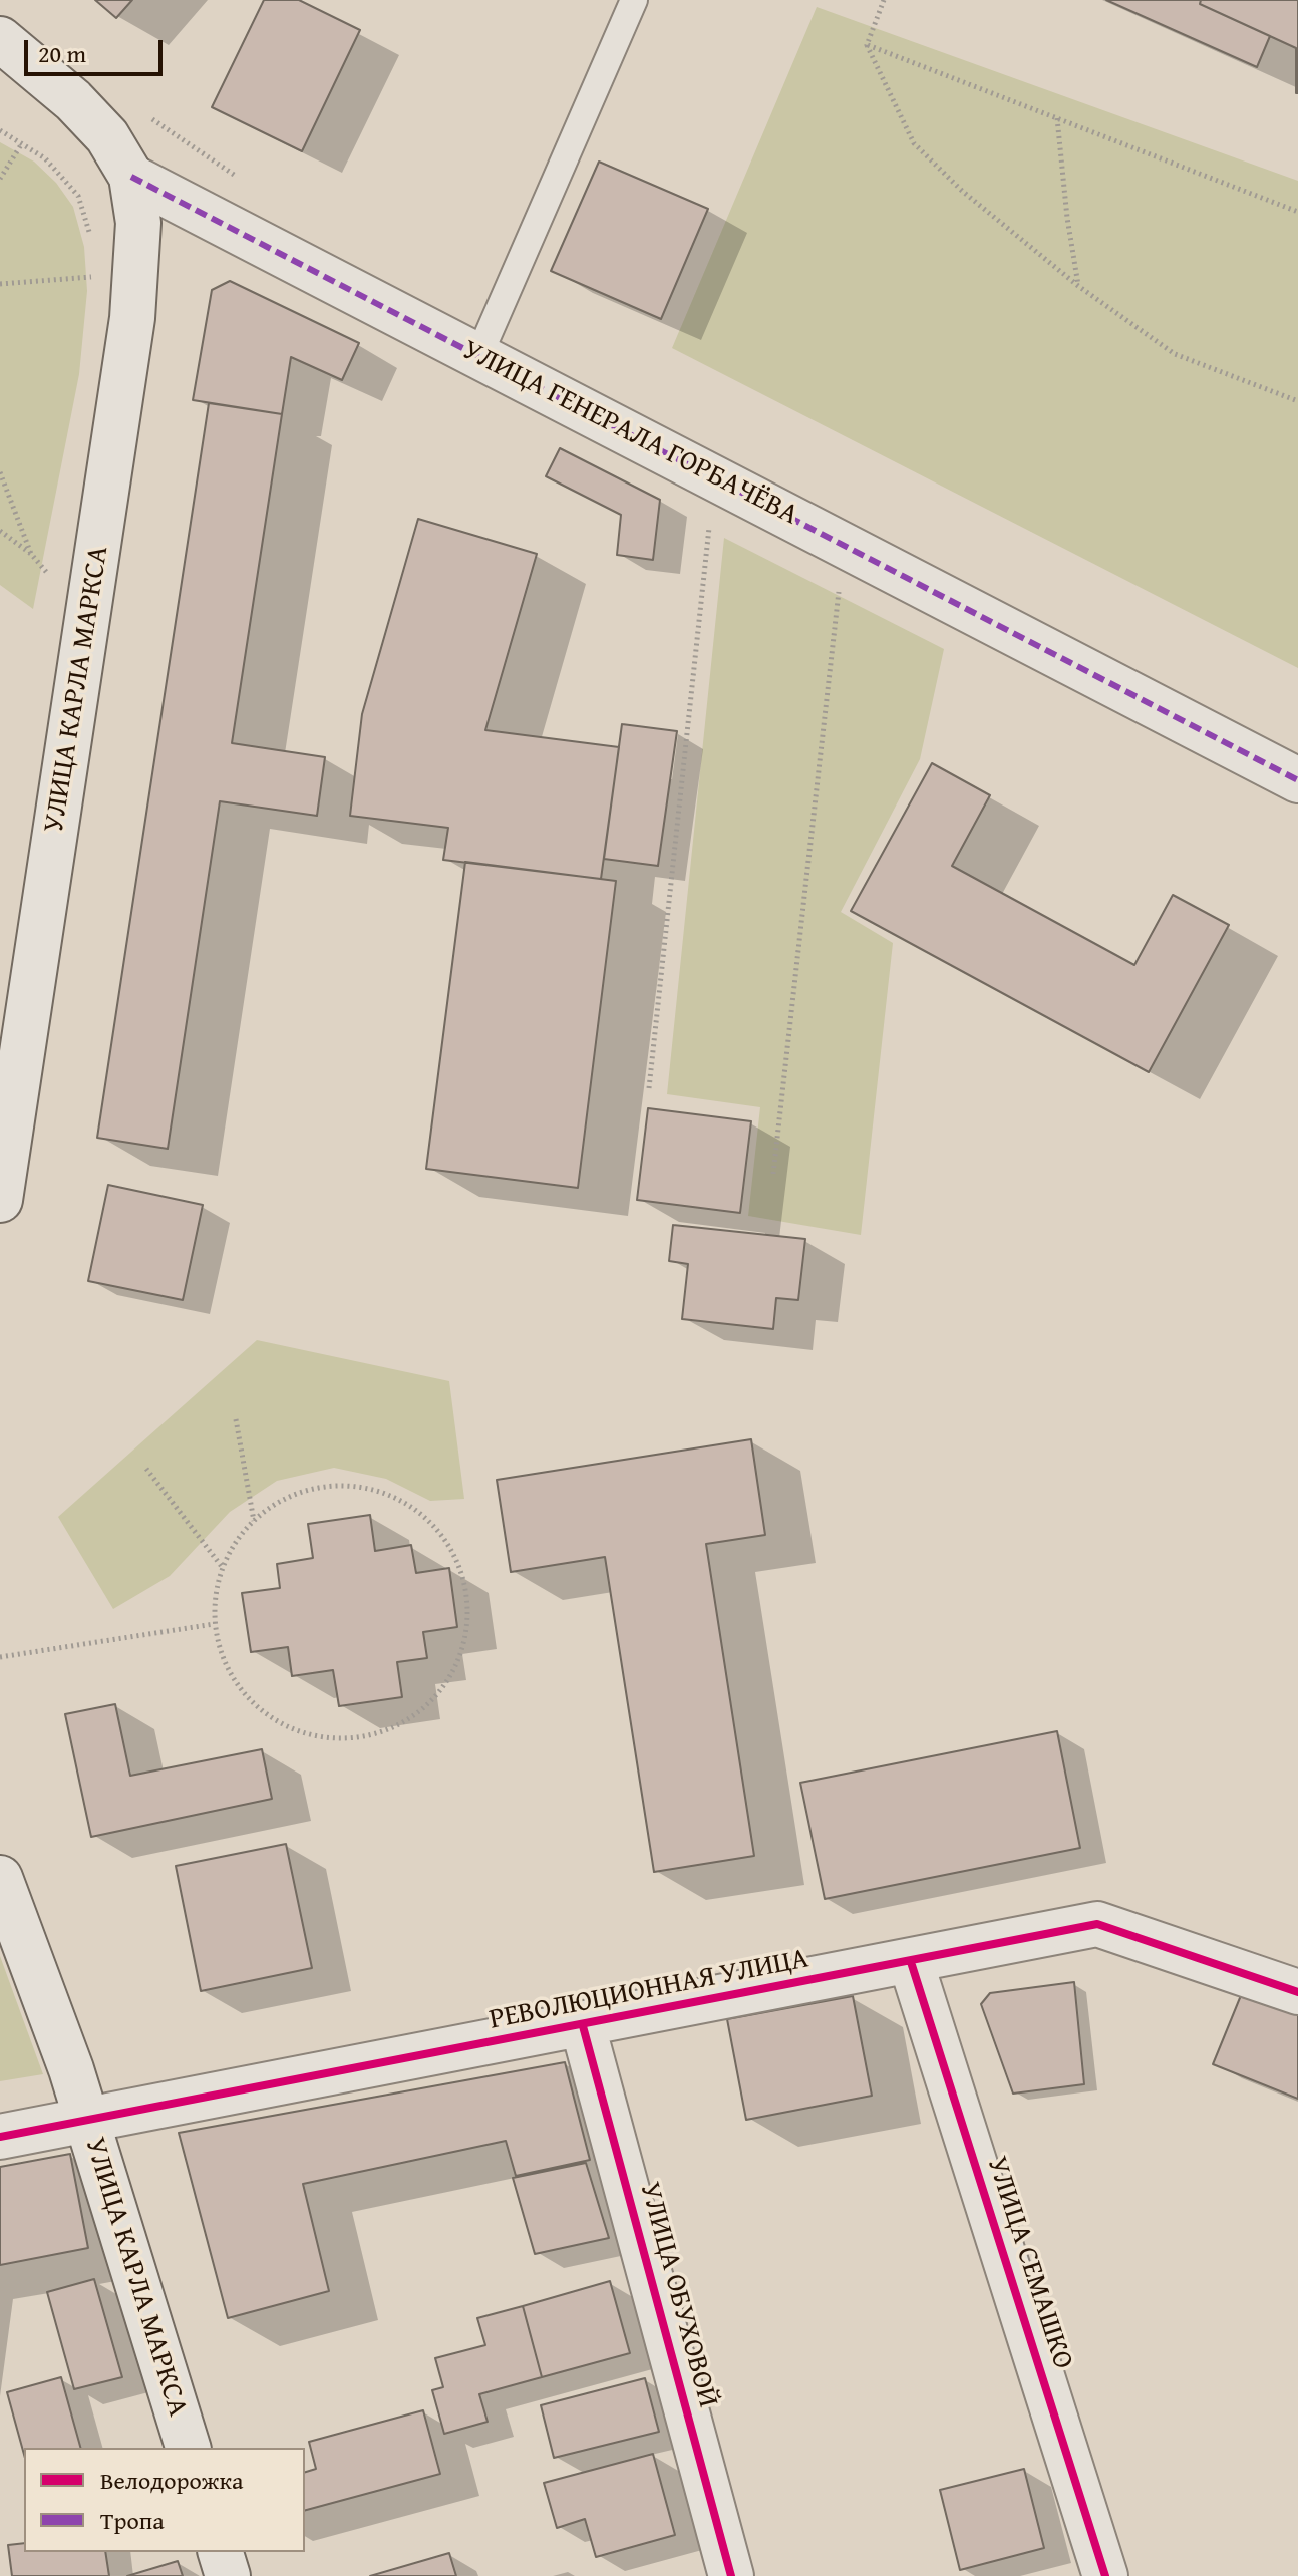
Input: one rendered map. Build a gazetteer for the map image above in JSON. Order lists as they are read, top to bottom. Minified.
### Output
{"streets":{"street":["УЛИЦА ГЕНЕРАЛА ГОРБАЧЁВА","УЛИЦА КАРЛА МАРКСА","РЕВОЛЮЦИОННАЯ УЛИЦА","УЛИЦА СЕМАШКО","УЛИЦА ОБУХОВОЙ"]},"crossings":[["УЛИЦА ГЕНЕРАЛА ГОРБАЧЁВА","УЛИЦА КАРЛА МАРКСА"],["УЛИЦА КАРЛА МАРКСА","РЕВОЛЮЦИОННАЯ УЛИЦА"],["РЕВОЛЮЦИОННАЯ УЛИЦА","УЛИЦА СЕМАШКО"],["РЕВОЛЮЦИОННАЯ УЛИЦА","УЛИЦА ОБУХОВОЙ"]],"legend":["Велодорожка","Тропа"],"scale_bar":"20 m"}
